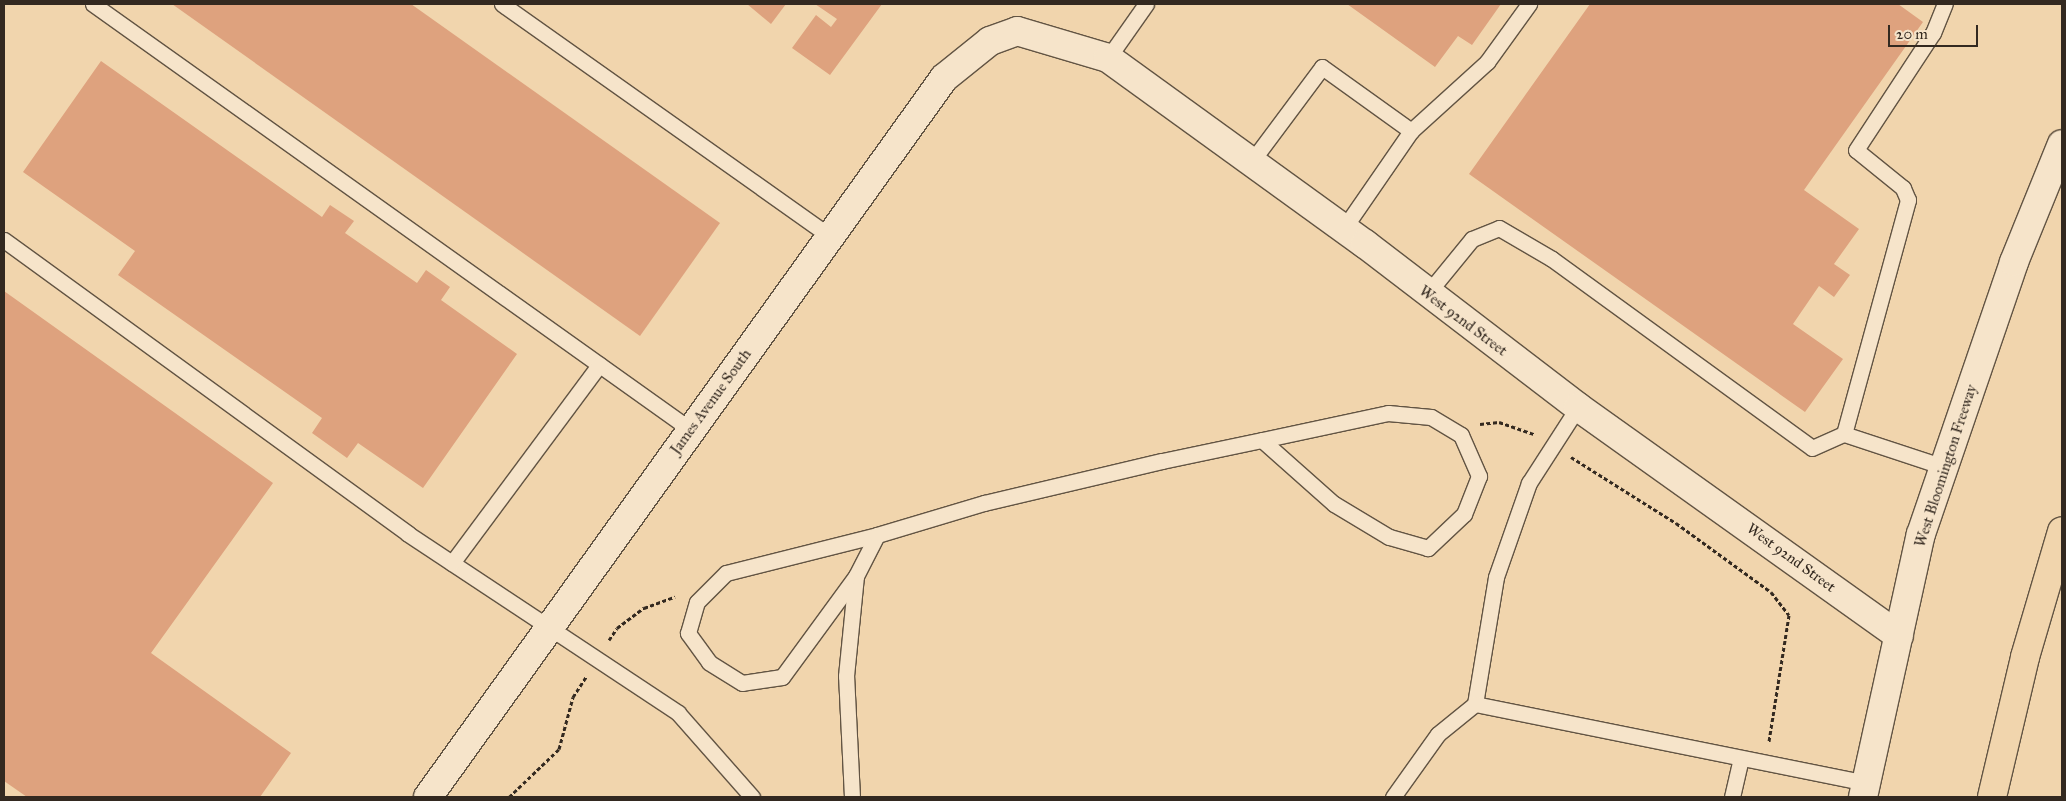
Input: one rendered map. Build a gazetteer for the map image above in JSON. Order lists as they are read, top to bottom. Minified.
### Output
{"streets":{"street":["West 92nd Street","James Avenue South","West Bloomington Freeway"]},"crossings":[["West 92nd Street","James Avenue South"],["West 92nd Street","West Bloomington Freeway"]],"scale_bar":"20 m"}
